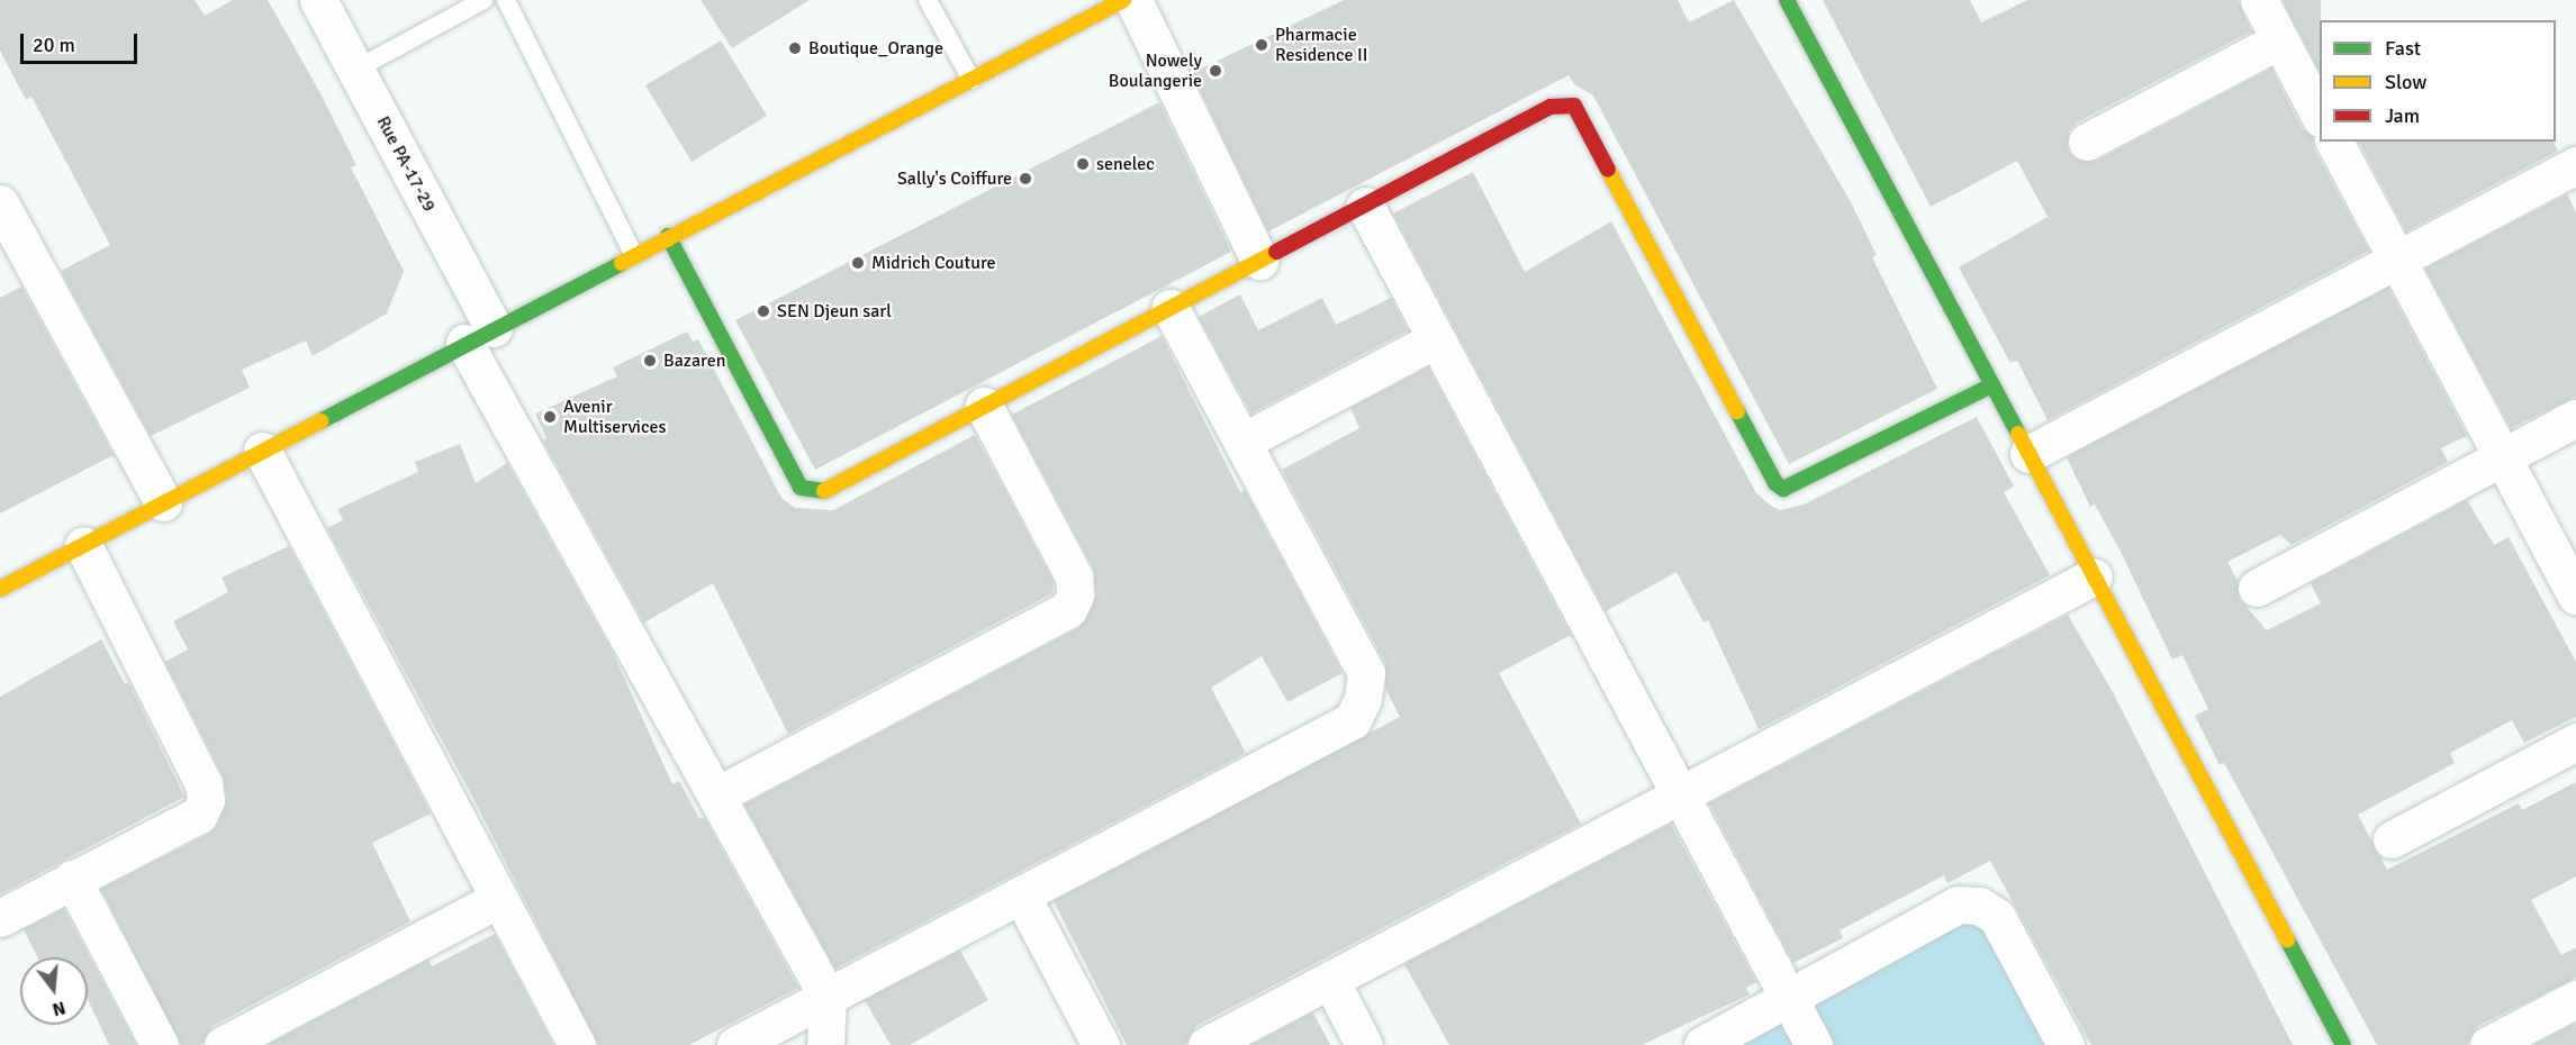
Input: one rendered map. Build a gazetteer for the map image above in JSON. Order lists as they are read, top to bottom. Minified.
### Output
{"streets":{"street":["Rue PA-17-29"]},"places":["Pharmacie Residence II","Boutique_Orange","Nowely Boulangerie","senelec","Sally's Coiffure","Midrich Couture","SEN Djeun sarl","Bazaren","Avenir Multiservices"],"legend":["Fast","Slow","Jam"],"scale_bar":"20 m","north":"bottom"}
